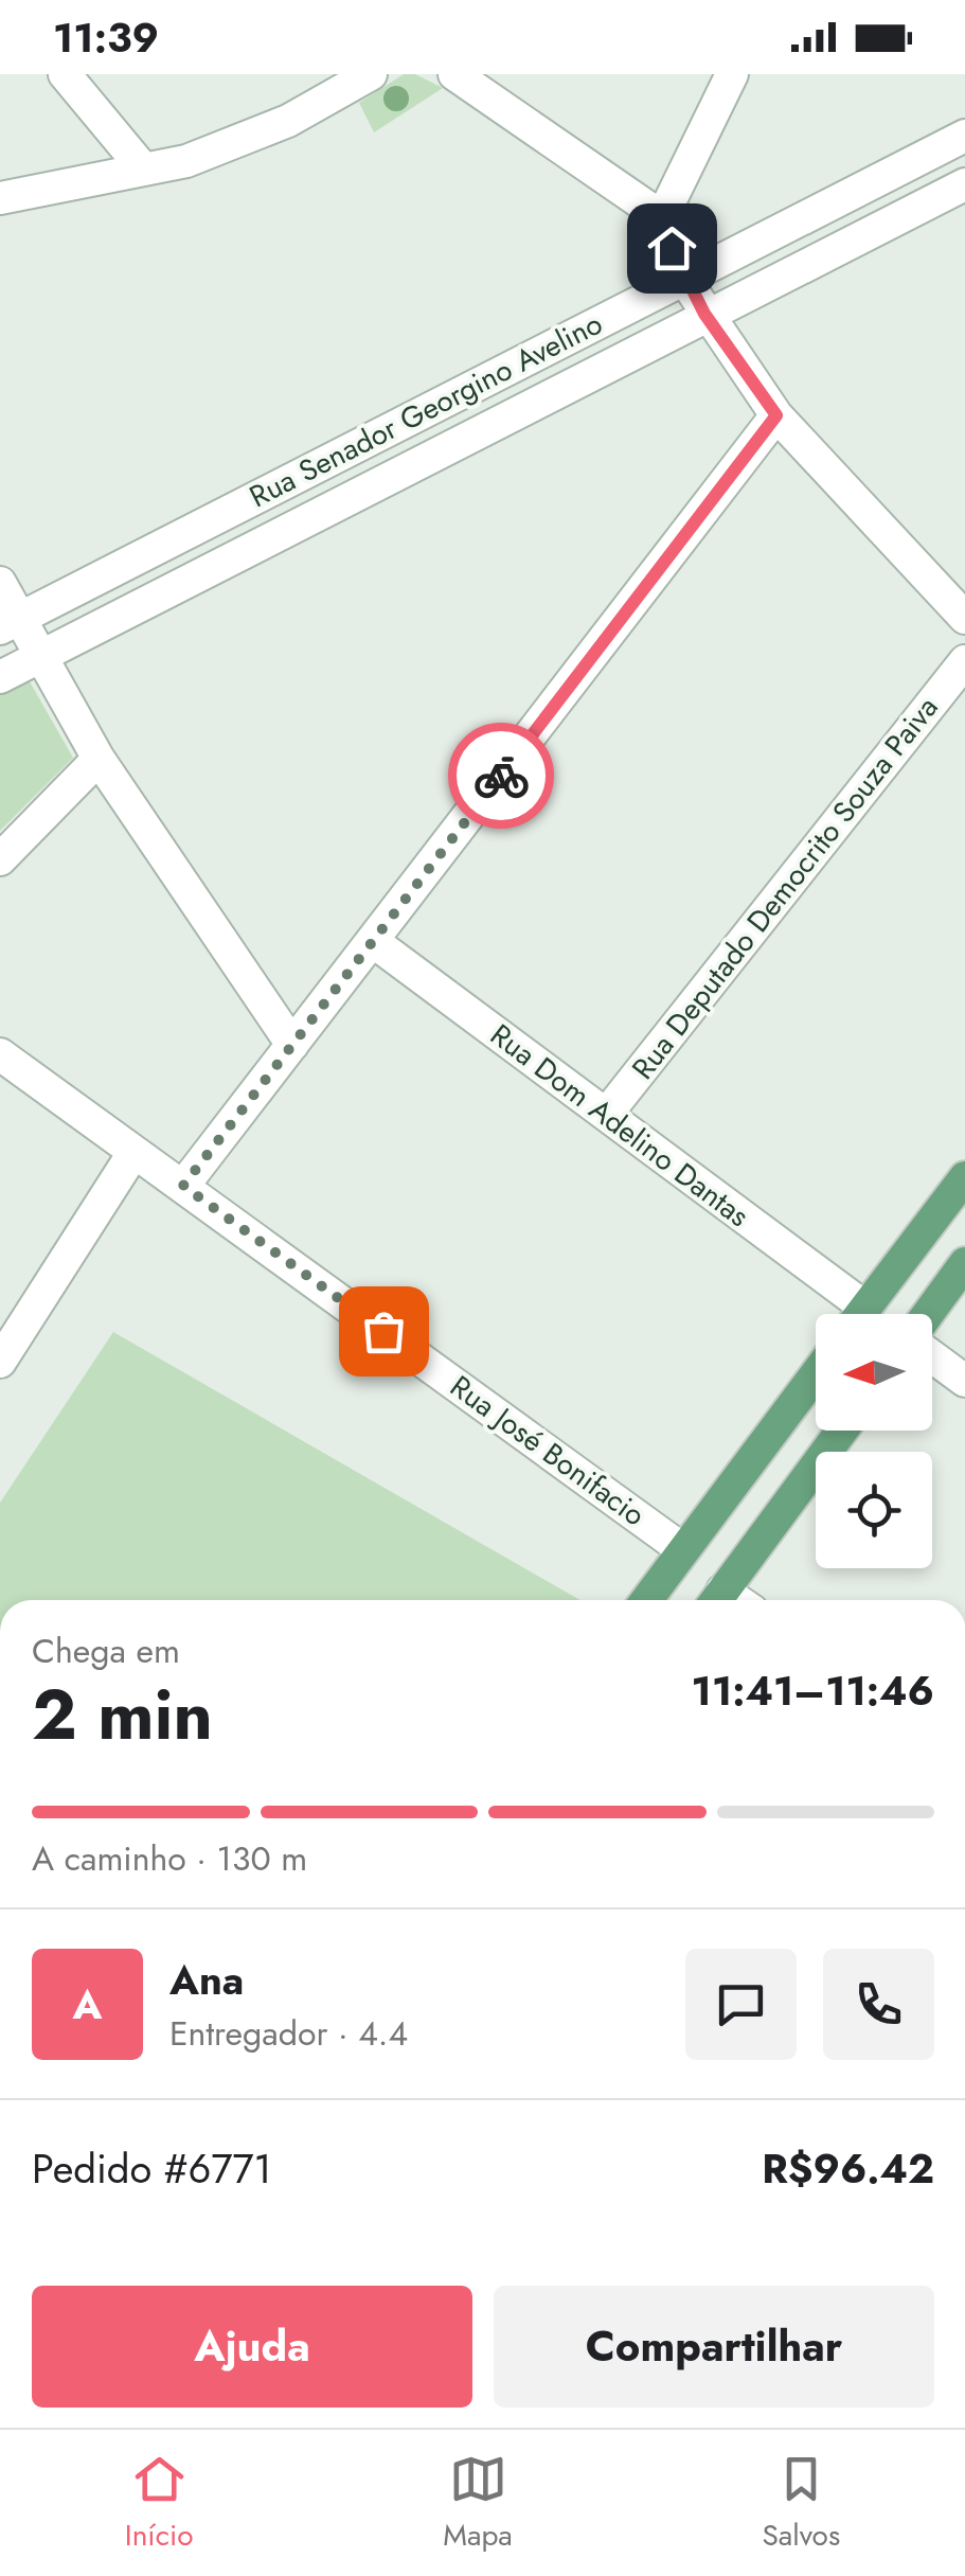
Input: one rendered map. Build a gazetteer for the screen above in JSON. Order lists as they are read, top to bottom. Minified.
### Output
{"streets":{"street":["Rua Senador Georgino Avelino","Rua Deputado Democrito Souza Paiva","Rua Dom Adelino Dantas","Rua José Bonifacio"]},"crossings":[["Rua Deputado Democrito Souza Paiva","Rua Dom Adelino Dantas"]],"north":"left","page":{"status":"11:39","heading":["2 min","Chega em","11:41–11:46"],"panel":["Ana","Entregador · 4.4","Pedido #6771","R$96.42"],"bar":"A caminho · 130 m","round":"A","buttons":["Ajuda","Compartilhar"],"tabs":["Início","Mapa","Salvos"]}}
